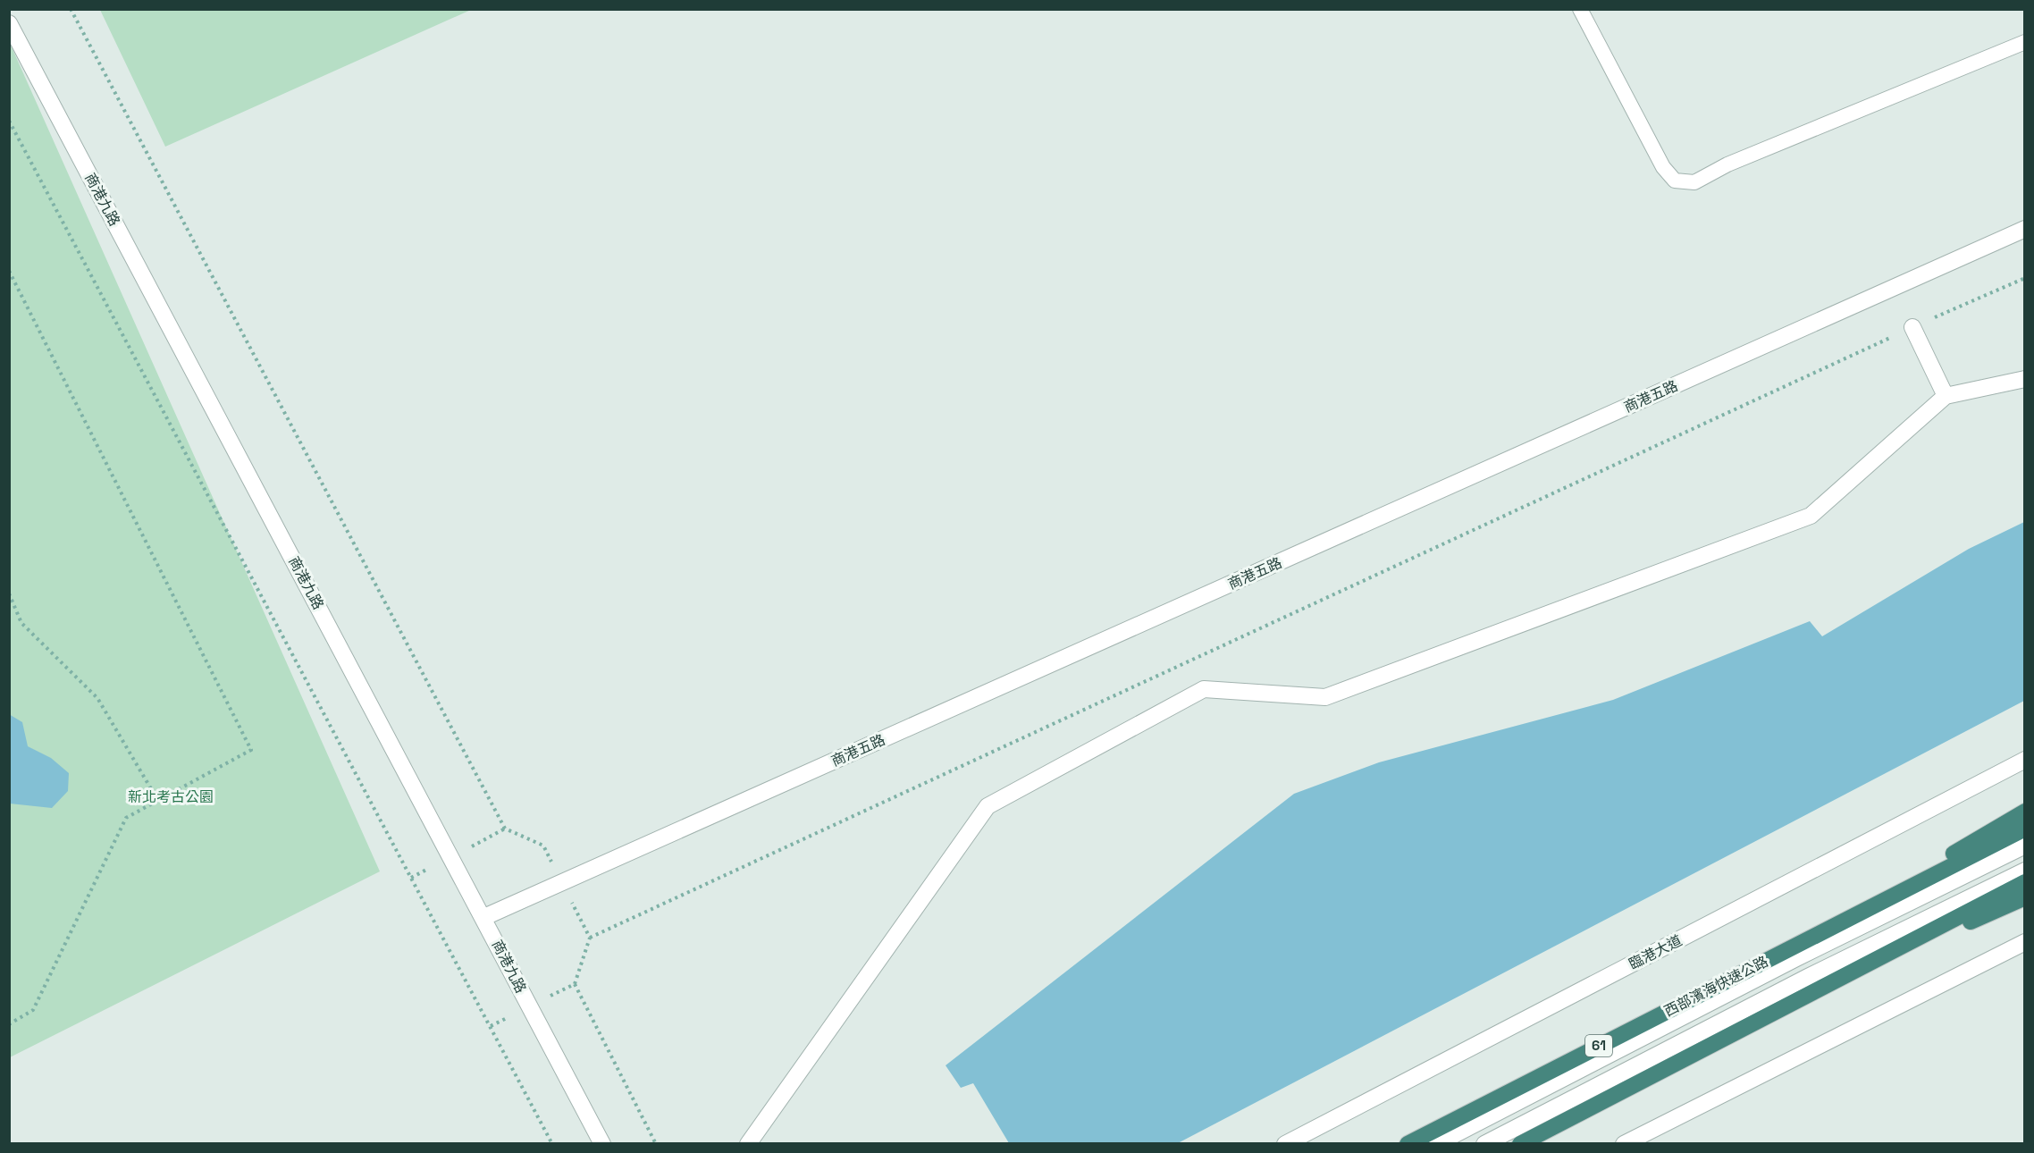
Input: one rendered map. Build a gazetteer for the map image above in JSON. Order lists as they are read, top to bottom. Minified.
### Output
{"streets":{"highway":["西部濱海快速公路","61"],"street":["商港九路","商港五路","臨港大道"]},"crossings":[["商港九路","商港五路"]],"parks":["新北考古公園"]}
